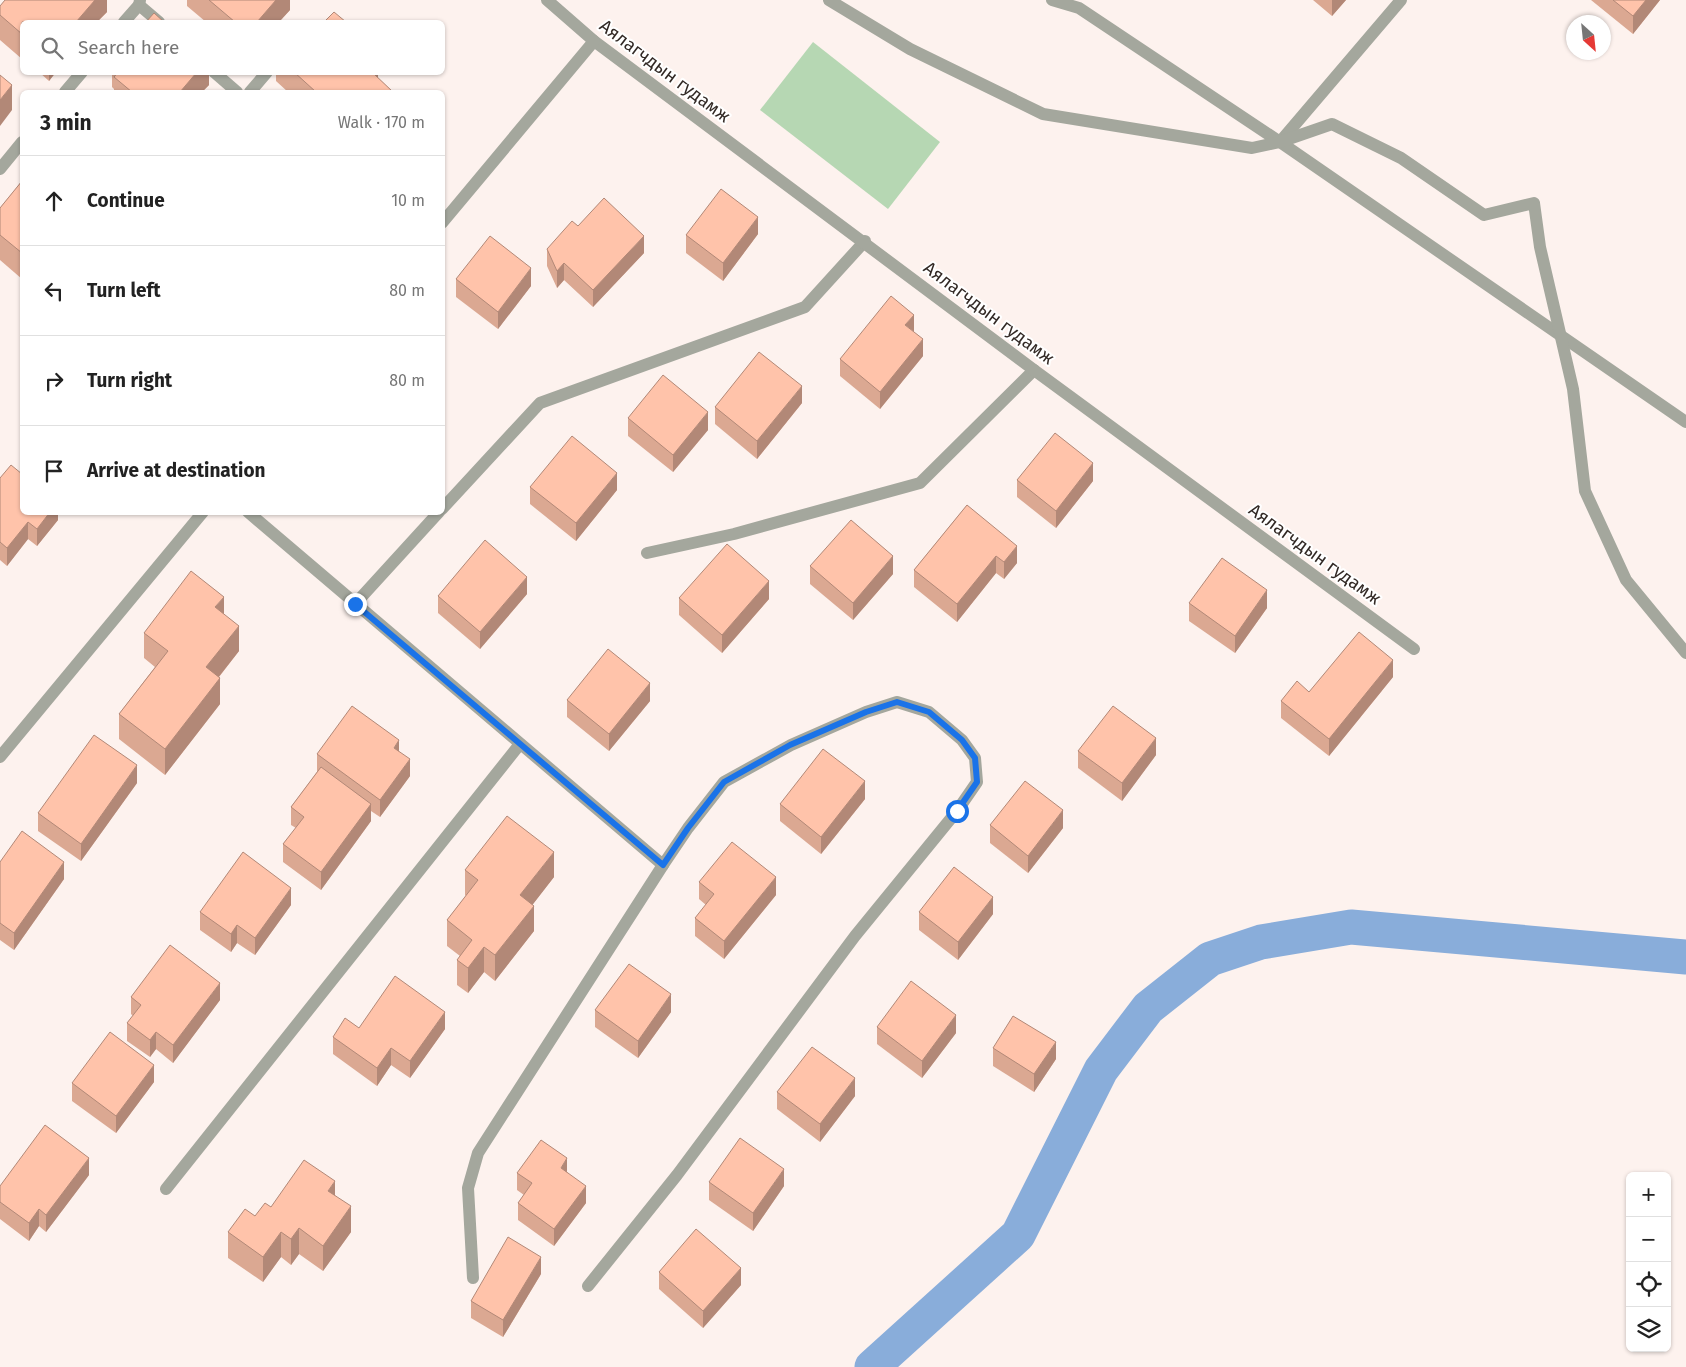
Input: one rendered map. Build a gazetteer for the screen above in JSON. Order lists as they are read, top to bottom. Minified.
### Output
{"streets":{"street":["Аялагчдын гудамж"]},"north":"bottom right","page":{"search":"Search here","heading":["3 min","Walk · 170 m"],"list":[["Continue","10 m"],["Turn left","80 m"],["Turn right","80 m"],"Arrive at destination"],"map_buttons":["+","−"]}}
